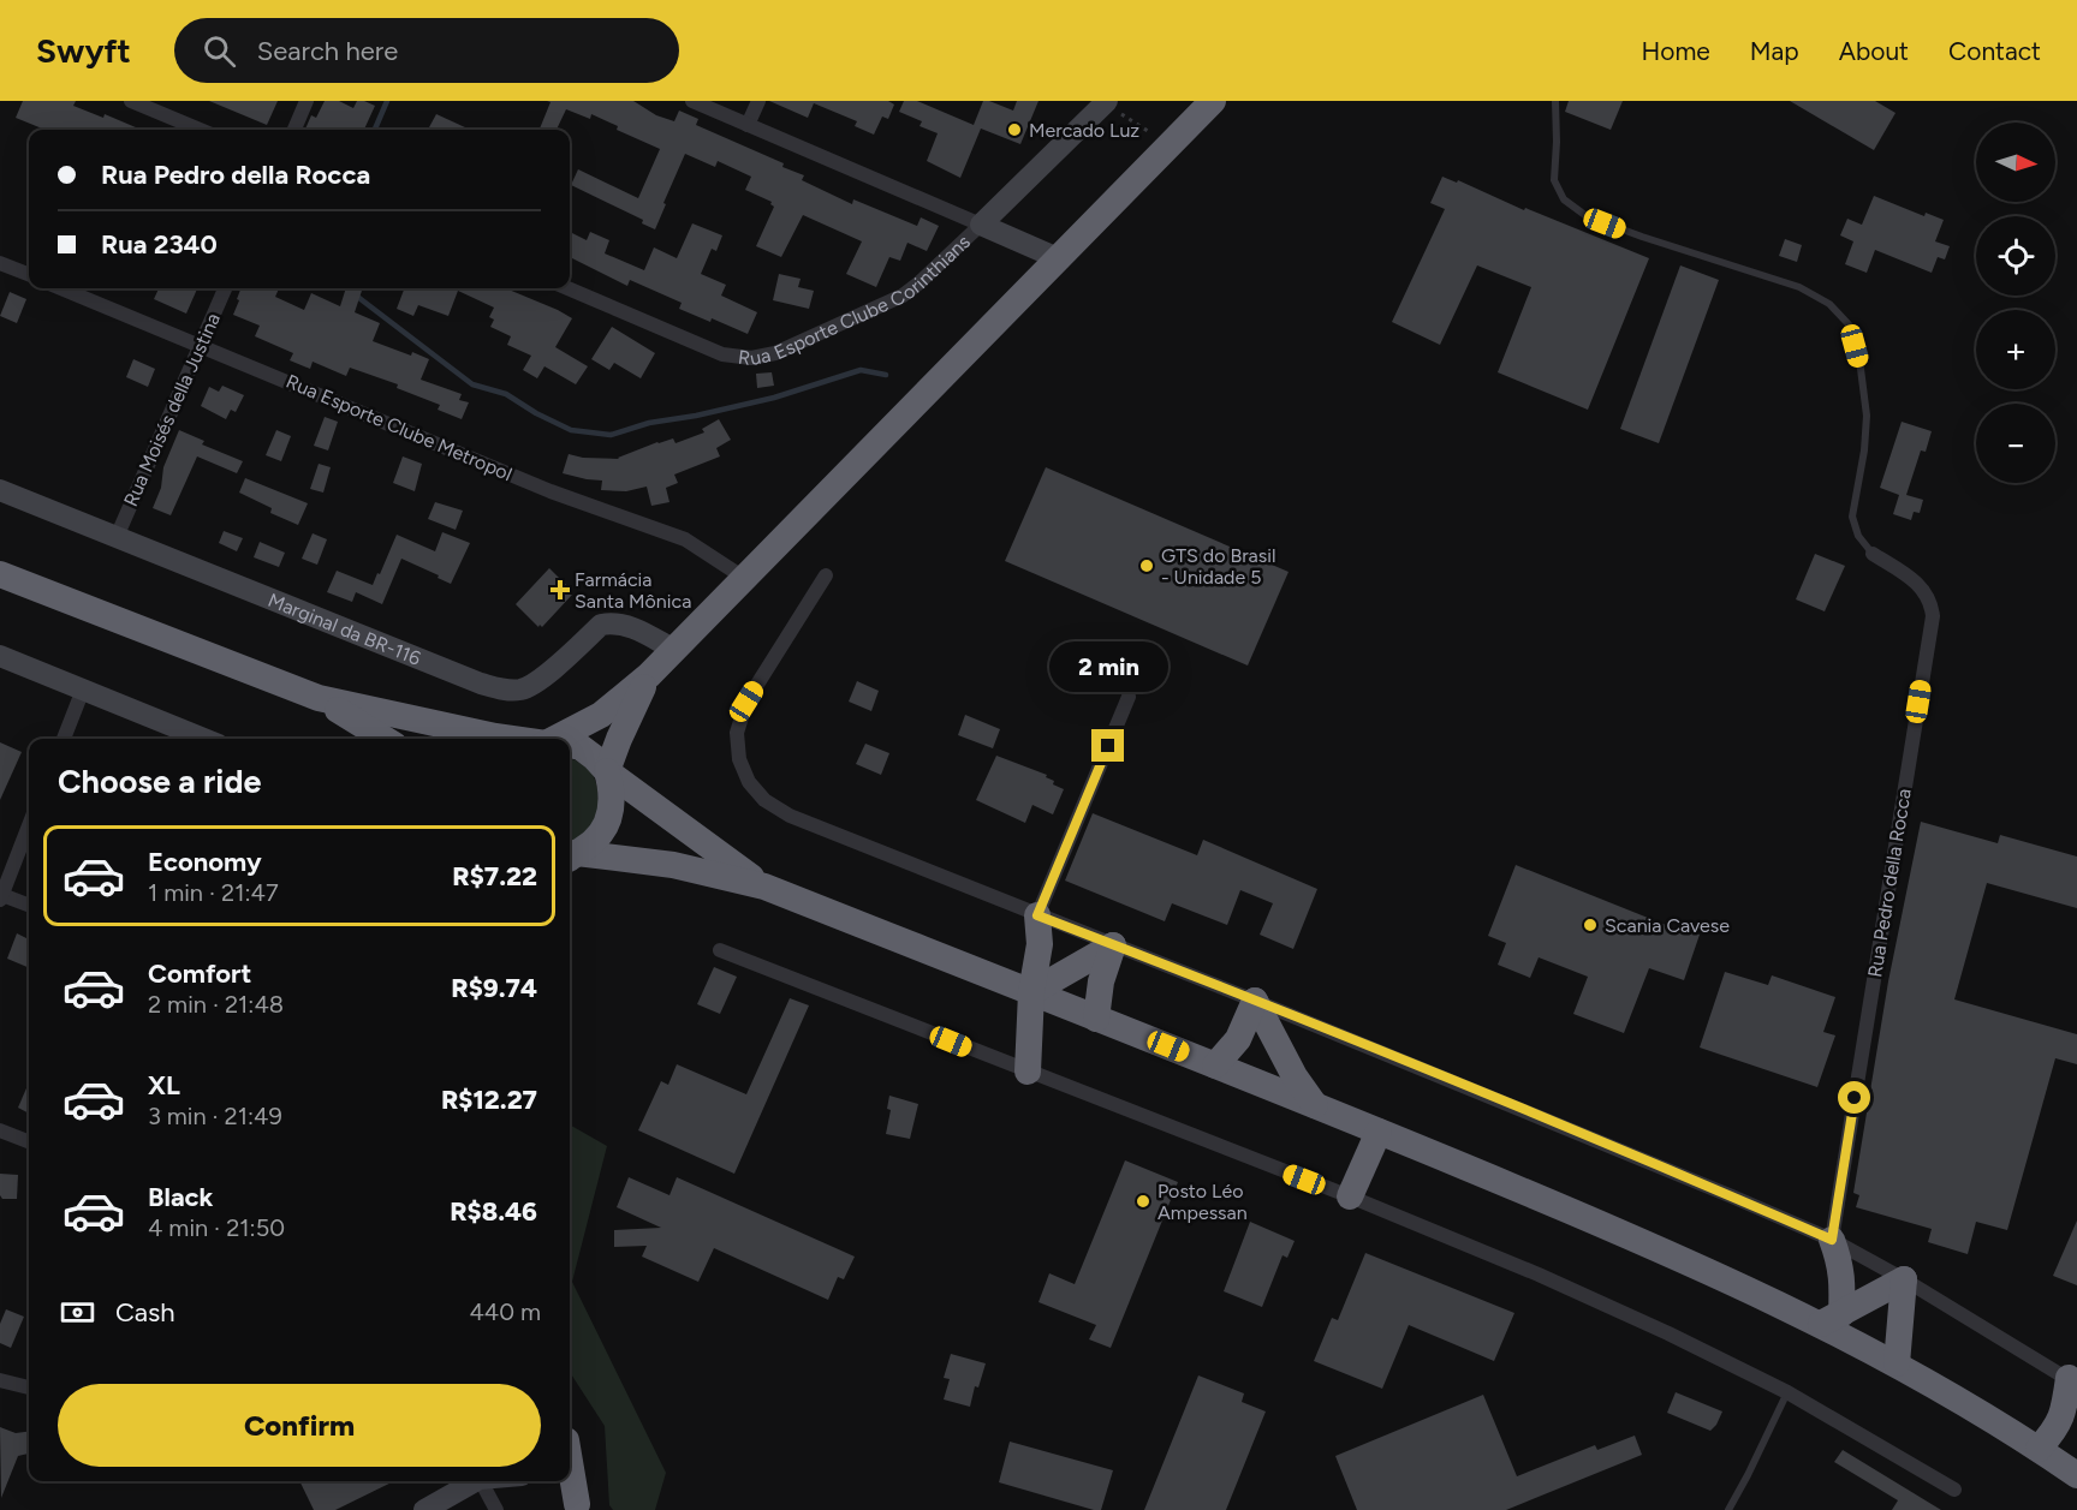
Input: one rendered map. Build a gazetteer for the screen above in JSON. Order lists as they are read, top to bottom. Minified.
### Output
{"streets":{"street":["Rua Esporte Clube Corinthians","Rua Moisés della Justina","Rua Esporte Clube Metropol","Marginal da BR-116","Rua Pedro della Rocca"]},"crossings":[["Rua Moisés della Justina","Rua Esporte Clube Metropol"],["Rua Moisés della Justina","Marginal da BR-116"]],"places":{"other":["Mercado Luz","GTS do Brasil - Unidade 5","Scania Cavese","Posto Léo Ampessan"],"health":["Farmácia Santa Mônica"]},"north":"right","page":{"header":"Swyft","search":"Search here","nav":["Home","Map","About","Contact"],"map_buttons":["+","−"],"banner":["Rua Pedro della Rocca","Rua 2340"],"bubble":"2 min","heading":"Choose a ride","list":[{"name":"Economy","note":"1 min · 21:47","value":"R$7.22"},{"name":"Comfort","note":"2 min · 21:48","value":"R$9.74"},{"name":"XL","note":"3 min · 21:49","value":"R$12.27"},{"name":"Black","note":"4 min · 21:50","value":"R$8.46"}],"pay":["Cash","440 m"],"buttons":"Confirm"}}
